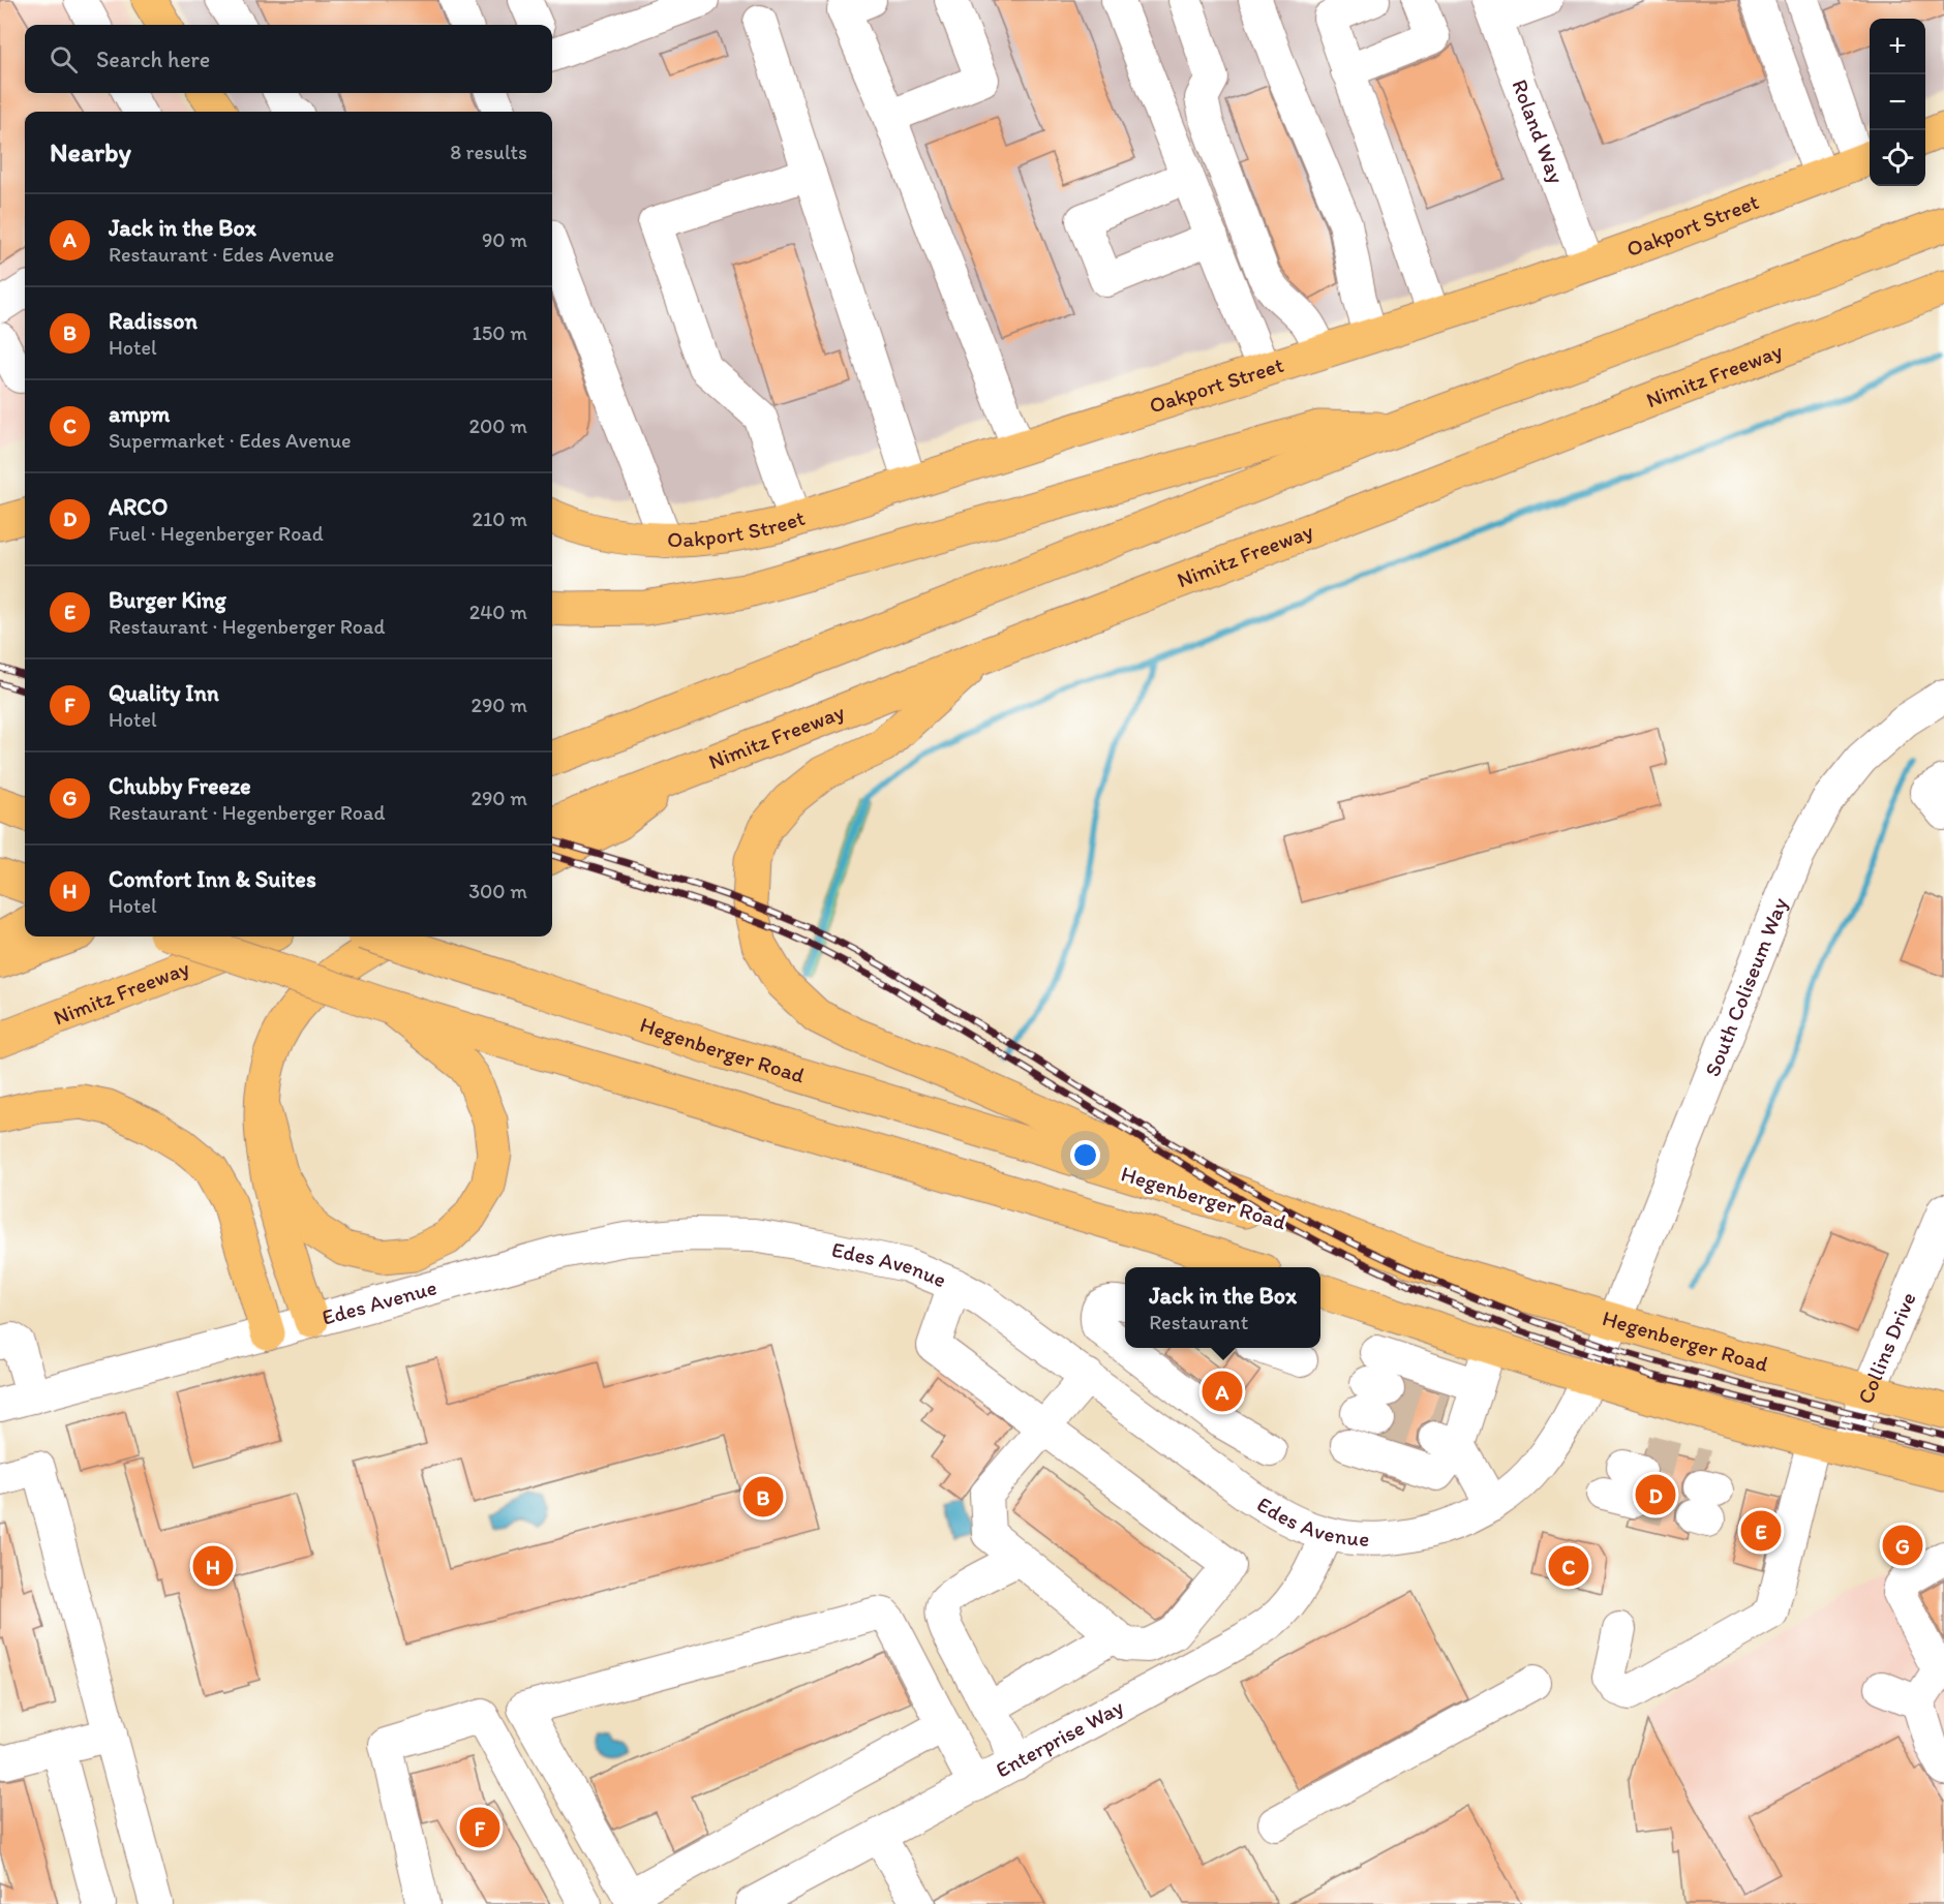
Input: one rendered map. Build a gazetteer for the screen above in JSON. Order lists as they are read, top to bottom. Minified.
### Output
{"streets":{"main road":["Oakport Street","Nimitz Freeway","Hegenberger Road"],"street":["Roland Way","South Coliseum Way","Edes Avenue","Collins Drive","Enterprise Way"]},"crossings":[["Roland Way","Oakport Street"],["South Coliseum Way","Hegenberger Road"],["South Coliseum Way","Edes Avenue"],["Hegenberger Road","Edes Avenue"],["Hegenberger Road","Collins Drive"],["Edes Avenue","Enterprise Way"]],"page":{"map_buttons":["+","−"],"search":"Search here","heading":["Nearby","8 results"],"list":[{"mark":"A","name":"Jack in the Box","note":"Restaurant · Edes Avenue","value":"90 m"},{"mark":"B","name":"Radisson","note":"Hotel","value":"150 m"},{"mark":"C","name":"ampm","note":"Supermarket · Edes Avenue","value":"200 m"},{"mark":"D","name":"ARCO","note":"Fuel · Hegenberger Road","value":"210 m"},{"mark":"E","name":"Burger King","note":"Restaurant · Hegenberger Road","value":"240 m"},{"mark":"F","name":"Quality Inn","note":"Hotel","value":"290 m"},{"mark":"G","name":"Chubby Freeze","note":"Restaurant · Hegenberger Road","value":"290 m"},{"mark":"H","name":"Comfort Inn & Suites","note":"Hotel","value":"300 m"}],"popup":["Jack in the Box","Restaurant"],"pins":["A","D","B","E","G","C","H","F"]}}
